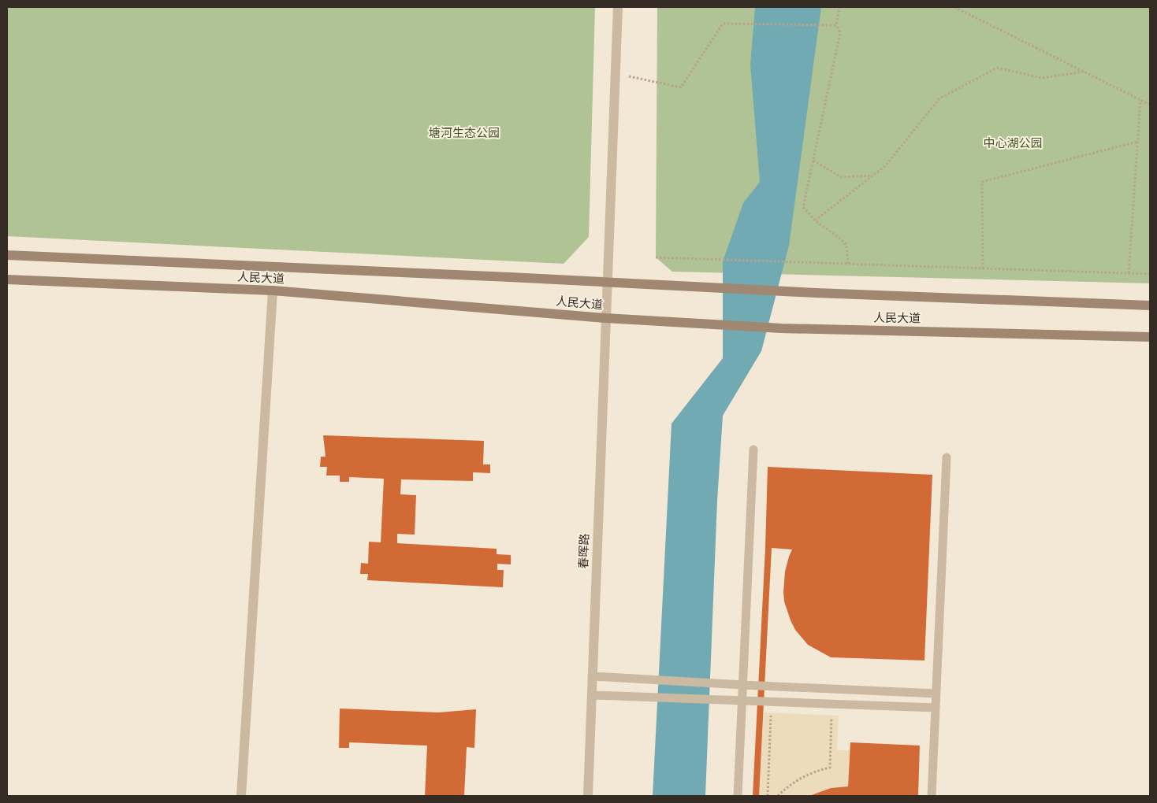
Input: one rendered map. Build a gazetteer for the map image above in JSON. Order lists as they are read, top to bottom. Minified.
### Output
{"streets":{"main road":["人民大道"],"street":["春晖路"]},"crossings":[["人民大道","春晖路"]],"parks":["塘河生态公园","中心湖公园"]}
